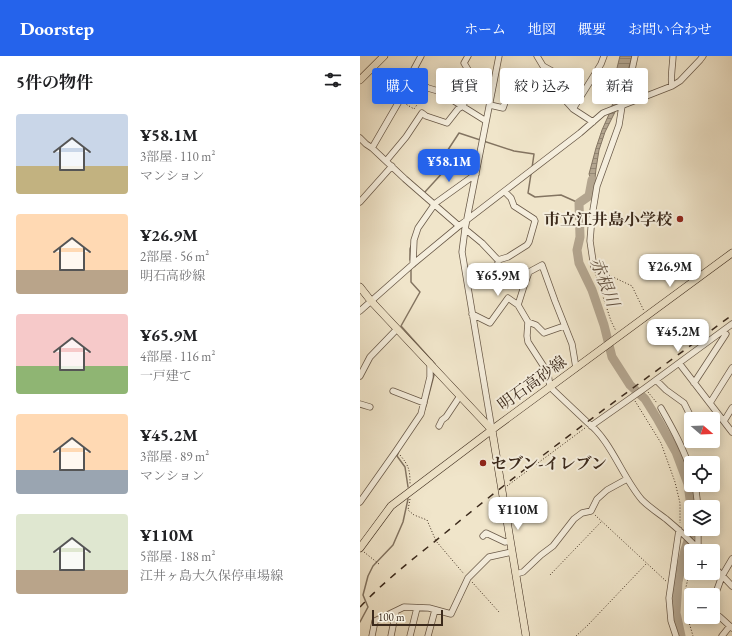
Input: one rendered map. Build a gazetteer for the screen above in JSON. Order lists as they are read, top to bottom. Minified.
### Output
{"streets":{"main road":["明石高砂線"]},"water":["赤根川"],"places":["市立江井島小学校","セブン-イレブン"],"scale_bar":"100 m","north":"right","page":{"header":"Doorstep","nav":["ホーム","地図","概要","お問い合わせ"],"heading":"5件の物件","chip":["購入","賃貸","絞り込み","新着"],"list":[{"name":"¥58.1M","note":"3部屋 · 110 m² · マンション"},{"name":"¥26.9M","note":"2部屋 · 56 m² · 明石高砂線"},{"name":"¥65.9M","note":"4部屋 · 116 m² · 一戸建て"},{"name":"¥45.2M","note":"3部屋 · 89 m² · マンション"},{"name":"¥110M","note":"5部屋 · 188 m² · 江井ヶ島大久保停車場線"}],"price":["¥58.1M","¥26.9M","¥65.9M","¥45.2M","¥110M"],"map_buttons":["+","−"],"scale":"100 m"}}
